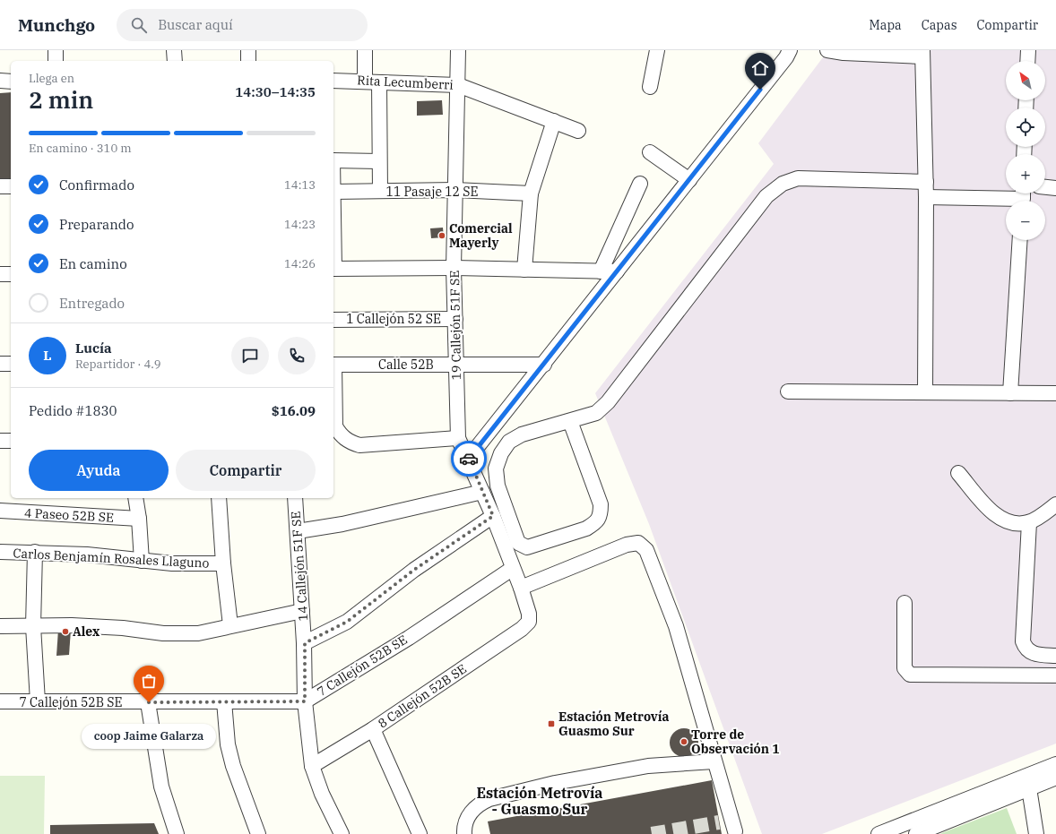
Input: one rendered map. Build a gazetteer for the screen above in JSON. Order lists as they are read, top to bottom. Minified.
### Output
{"streets":{"street":["Rita Lecumberri","11 Pasaje 12 SE","1 Callejón 52 SE","19 Callejón 51F SE","Calle 52B","4 Paseo 52B SE","Carlos Benjamín Rosales Llaguno","14 Callejón 51F SE","7 Callejón 52B SE","8 Callejón 52B SE"]},"crossings":[["Rita Lecumberri","19 Callejón 51F SE"],["11 Pasaje 12 SE","19 Callejón 51F SE"],["1 Callejón 52 SE","19 Callejón 51F SE"],["19 Callejón 51F SE","Calle 52B"],["19 Callejón 51F SE","7 Callejón 52B SE"],["19 Callejón 51F SE","8 Callejón 52B SE"],["14 Callejón 51F SE","7 Callejón 52B SE"],["14 Callejón 51F SE","8 Callejón 52B SE"]],"districts":["Estación Metrovía - Guasmo Sur"],"places":{"other":["Comercial Mayerly","Alex","coop Jaime Galarza","Torre de Observación 1"],"transit":["Estación Metrovía Guasmo Sur"]},"north":"top left","page":{"header":"Munchgo","search":"Buscar aquí","nav":["Mapa","Capas","Compartir"],"map_buttons":["+","−"],"heading":["2 min","Llega en","14:30–14:35"],"panel":["Lucía","Repartidor · 4.9","Pedido #1830","$16.09"],"bar":"En camino · 310 m","list":[["Confirmado","14:13"],["Preparando","14:23"],["En camino","14:26"],"Entregado"],"round":"L","buttons":["Ayuda","Compartir"],"bubble":"coop Jaime Galarza"}}
